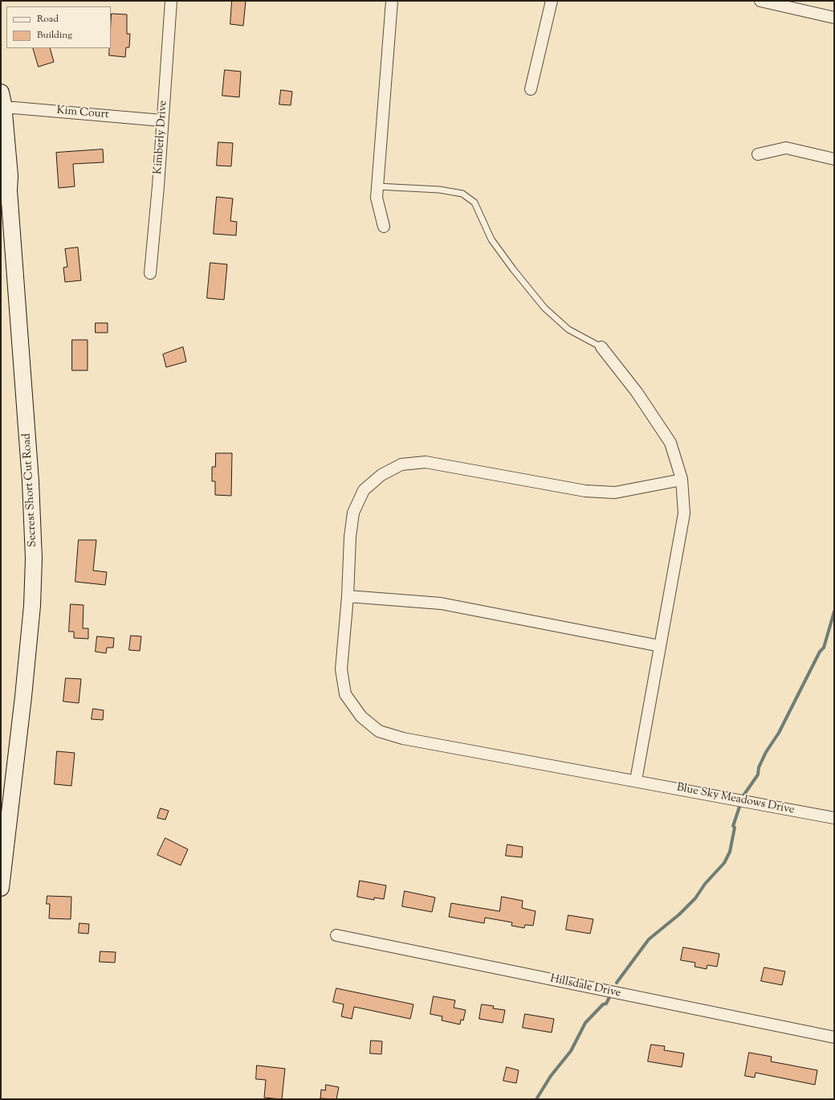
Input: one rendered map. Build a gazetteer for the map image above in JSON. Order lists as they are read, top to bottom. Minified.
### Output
{"streets":{"main road":["Secrest Short Cut Road"],"street":["Kim Court","Kimberly Drive","Blue Sky Meadows Drive","Hillsdale Drive"]},"crossings":[["Kim Court","Kimberly Drive"],["Kim Court","Secrest Short Cut Road"]],"legend":["Road","Building"]}
